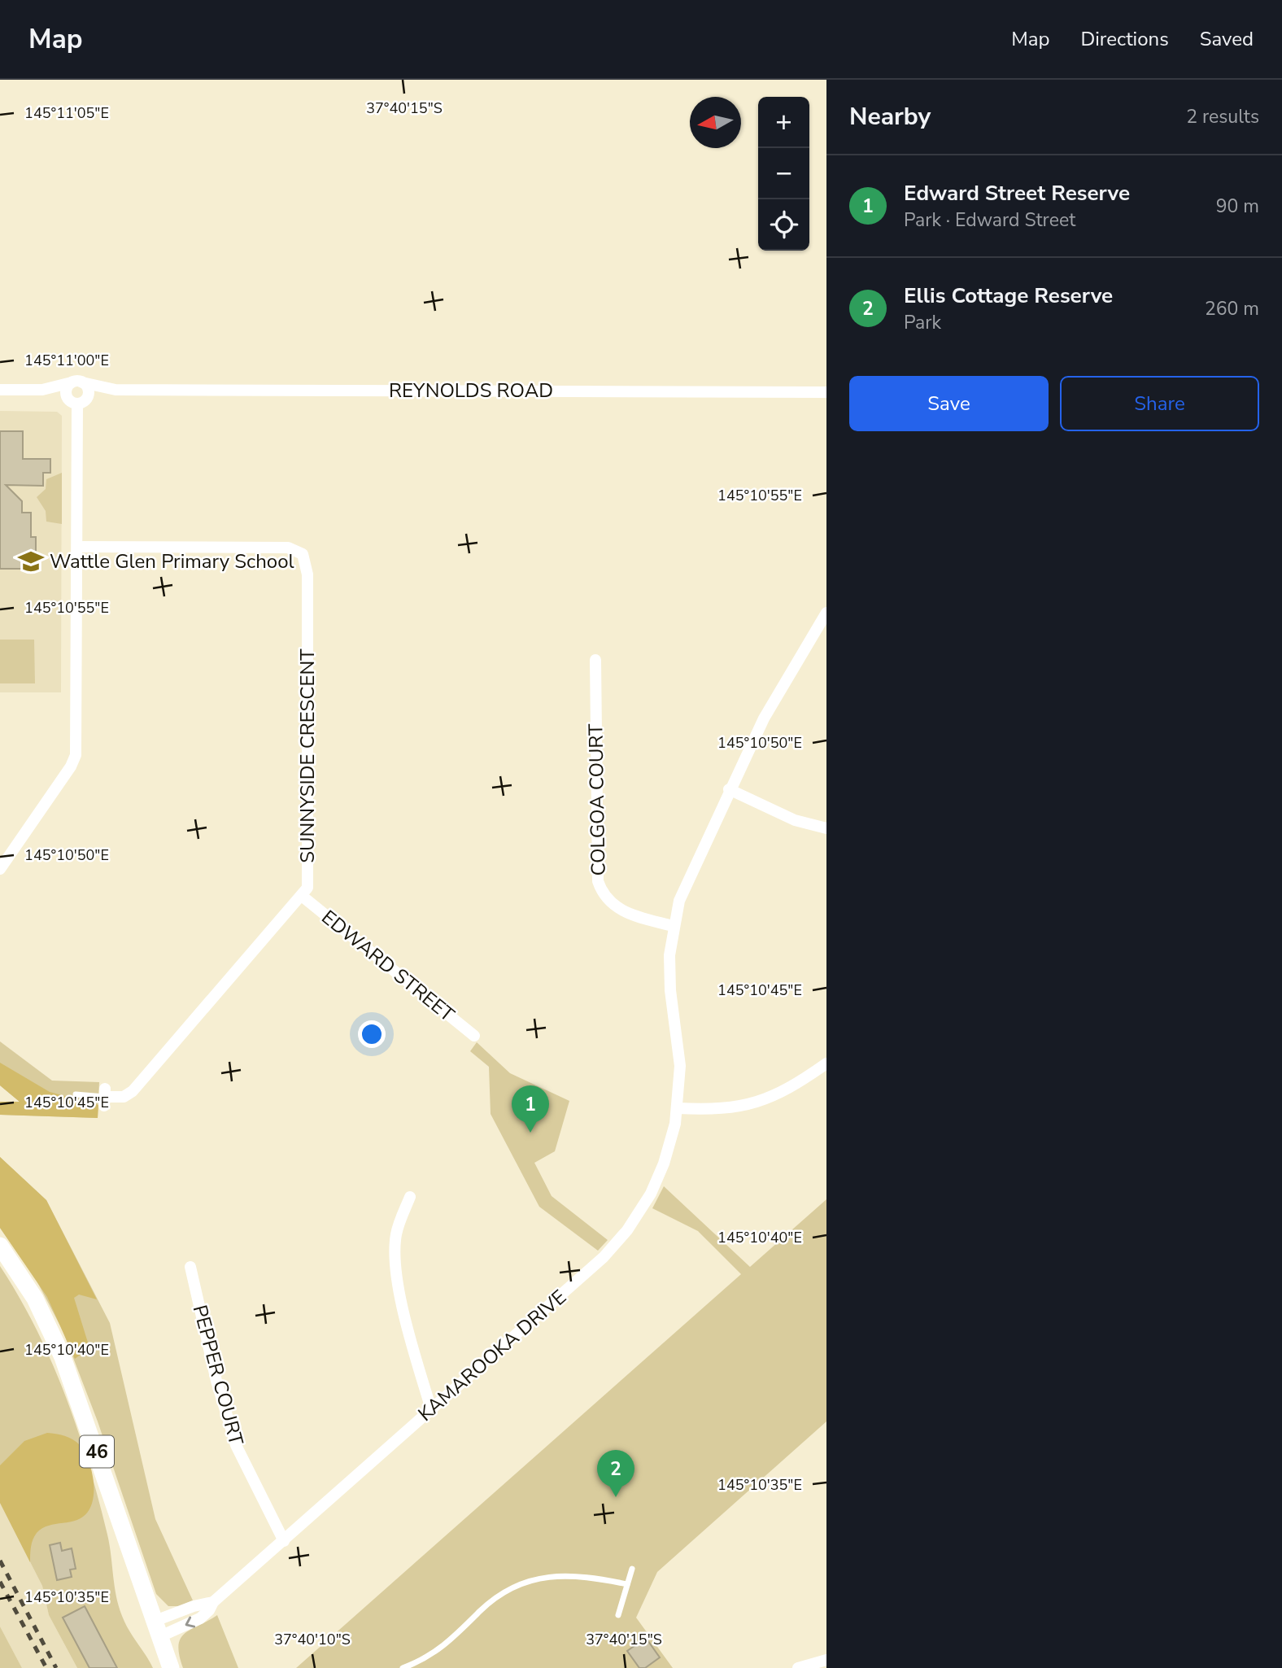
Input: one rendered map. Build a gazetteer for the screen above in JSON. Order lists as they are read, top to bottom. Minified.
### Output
{"streets":{"main road":["46"],"street":["REYNOLDS ROAD","SUNNYSIDE CRESCENT","COLGOA COURT","EDWARD STREET","KAMAROOKA DRIVE","PEPPER COURT"]},"crossings":[["SUNNYSIDE CRESCENT","EDWARD STREET"],["COLGOA COURT","KAMAROOKA DRIVE"],["KAMAROOKA DRIVE","PEPPER COURT"],["KAMAROOKA DRIVE","46"]],"places":{"school or university":["Wattle Glen Primary School"]},"north":"left","page":{"header":"Map","nav":["Map","Directions","Saved"],"heading":["Nearby","2 results"],"map_buttons":["+","−"],"list":[{"mark":"1","name":"Edward Street Reserve","note":"Park · Edward Street","value":"90 m"},{"mark":"2","name":"Ellis Cottage Reserve","note":"Park","value":"260 m"}],"buttons":["Save","Share"],"pins":["1","2"]},"coordinates":["37°40'15\"S","145°11'05\"E","145°11'00\"E","145°10'55\"E","145°10'50\"E","145°10'45\"E","145°10'40\"E","145°10'35\"E","37°40'10\"S"]}
